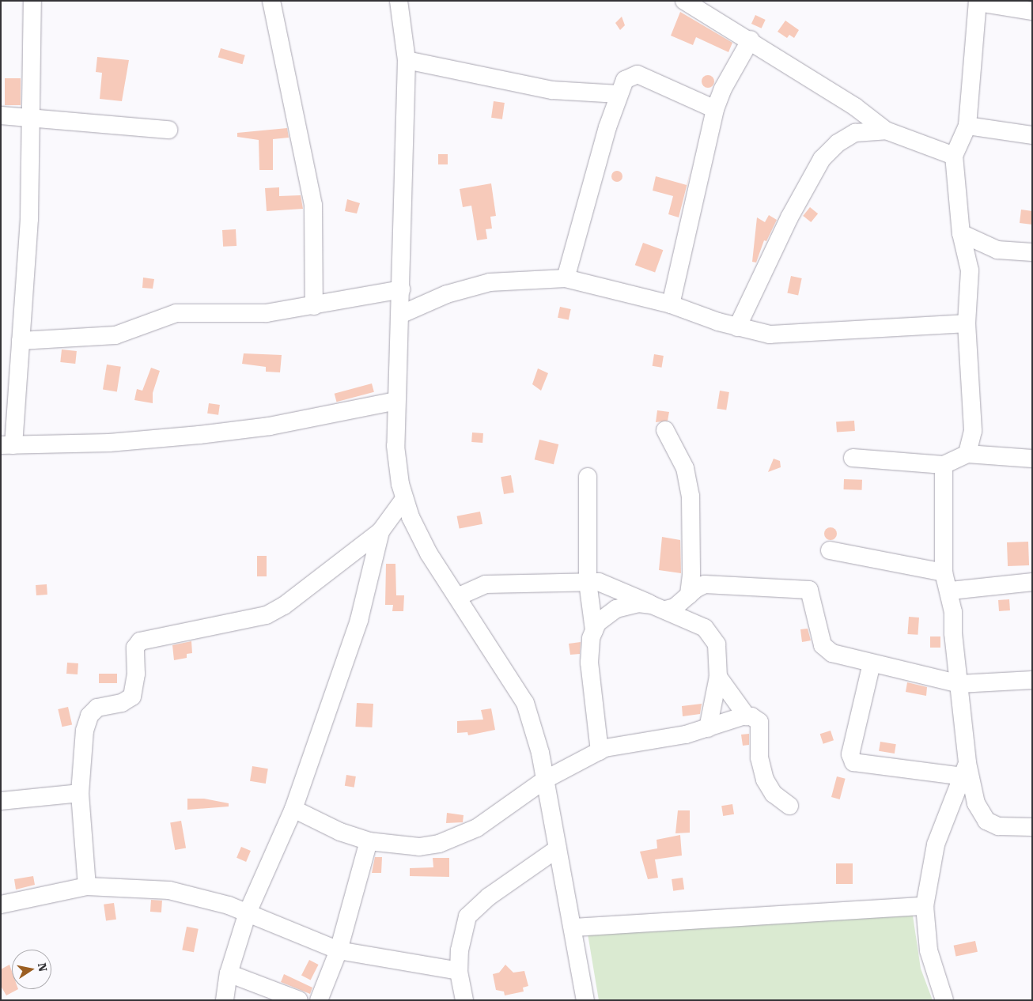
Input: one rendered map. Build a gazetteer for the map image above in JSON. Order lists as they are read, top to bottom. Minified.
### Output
{"north":"right"}
